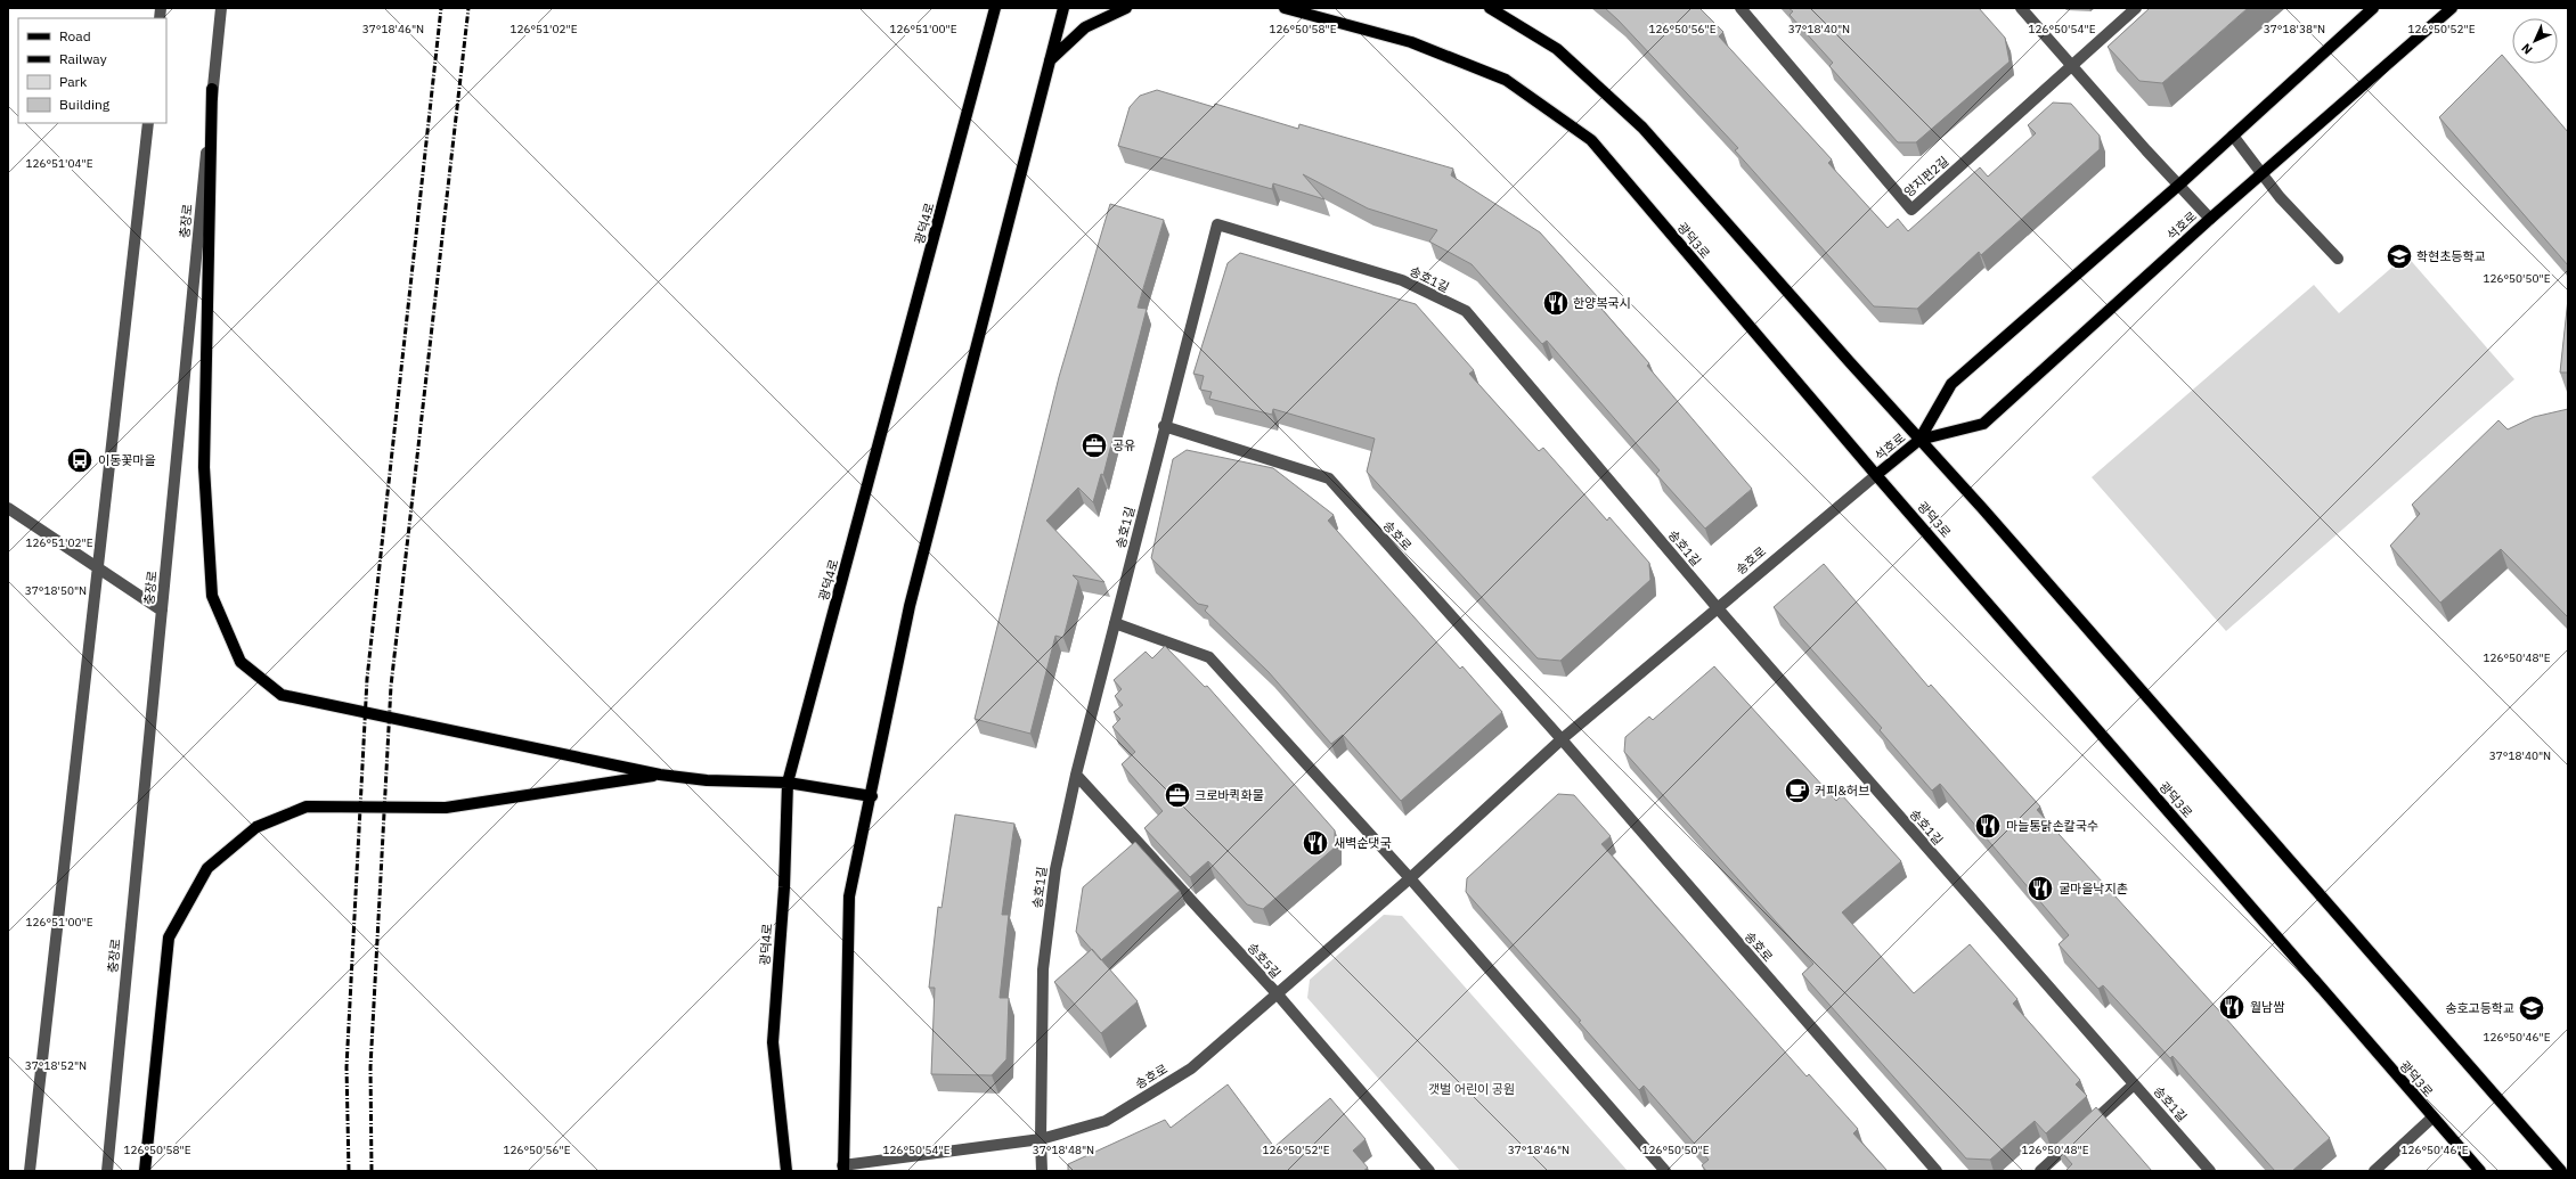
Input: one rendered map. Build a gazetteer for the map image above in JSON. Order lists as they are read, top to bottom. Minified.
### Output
{"streets":{"main road":["광덕4로","석호로","광덕3로"],"street":["양지편2길","충장로","송호1길","송호로","송호5길"]},"crossings":[["석호로","광덕3로"],["석호로","송호로"],["광덕3로","송호로"],["송호1길","송호로"],["송호1길","송호5길"],["송호로","송호5길"]],"parks":["갯벌 어린이 공원"],"places":{"school or university":["학현초등학교","송호고등학교"],"restaurant":["한양복국시","마늘통닭손칼국수","새벽순댓국","굴마을낙지촌","월남쌈"],"office":["공유","크로바퀵화물"],"bus stop":["이동꽃마을"],"cafe":["커피&허브"]},"legend":["Road","Railway","Park","Building"],"north":"bottom left","coordinates":["37°18'46\"N","126°51'02\"E","126°51'00\"E","126°50'58\"E","126°50'56\"E","37°18'40\"N","126°50'54\"E","37°18'38\"N","126°50'52\"E","126°51'04\"E","126°50'50\"E","37°18'50\"N","126°50'48\"E","126°50'46\"E","37°18'52\"N","37°18'48\"N"]}
